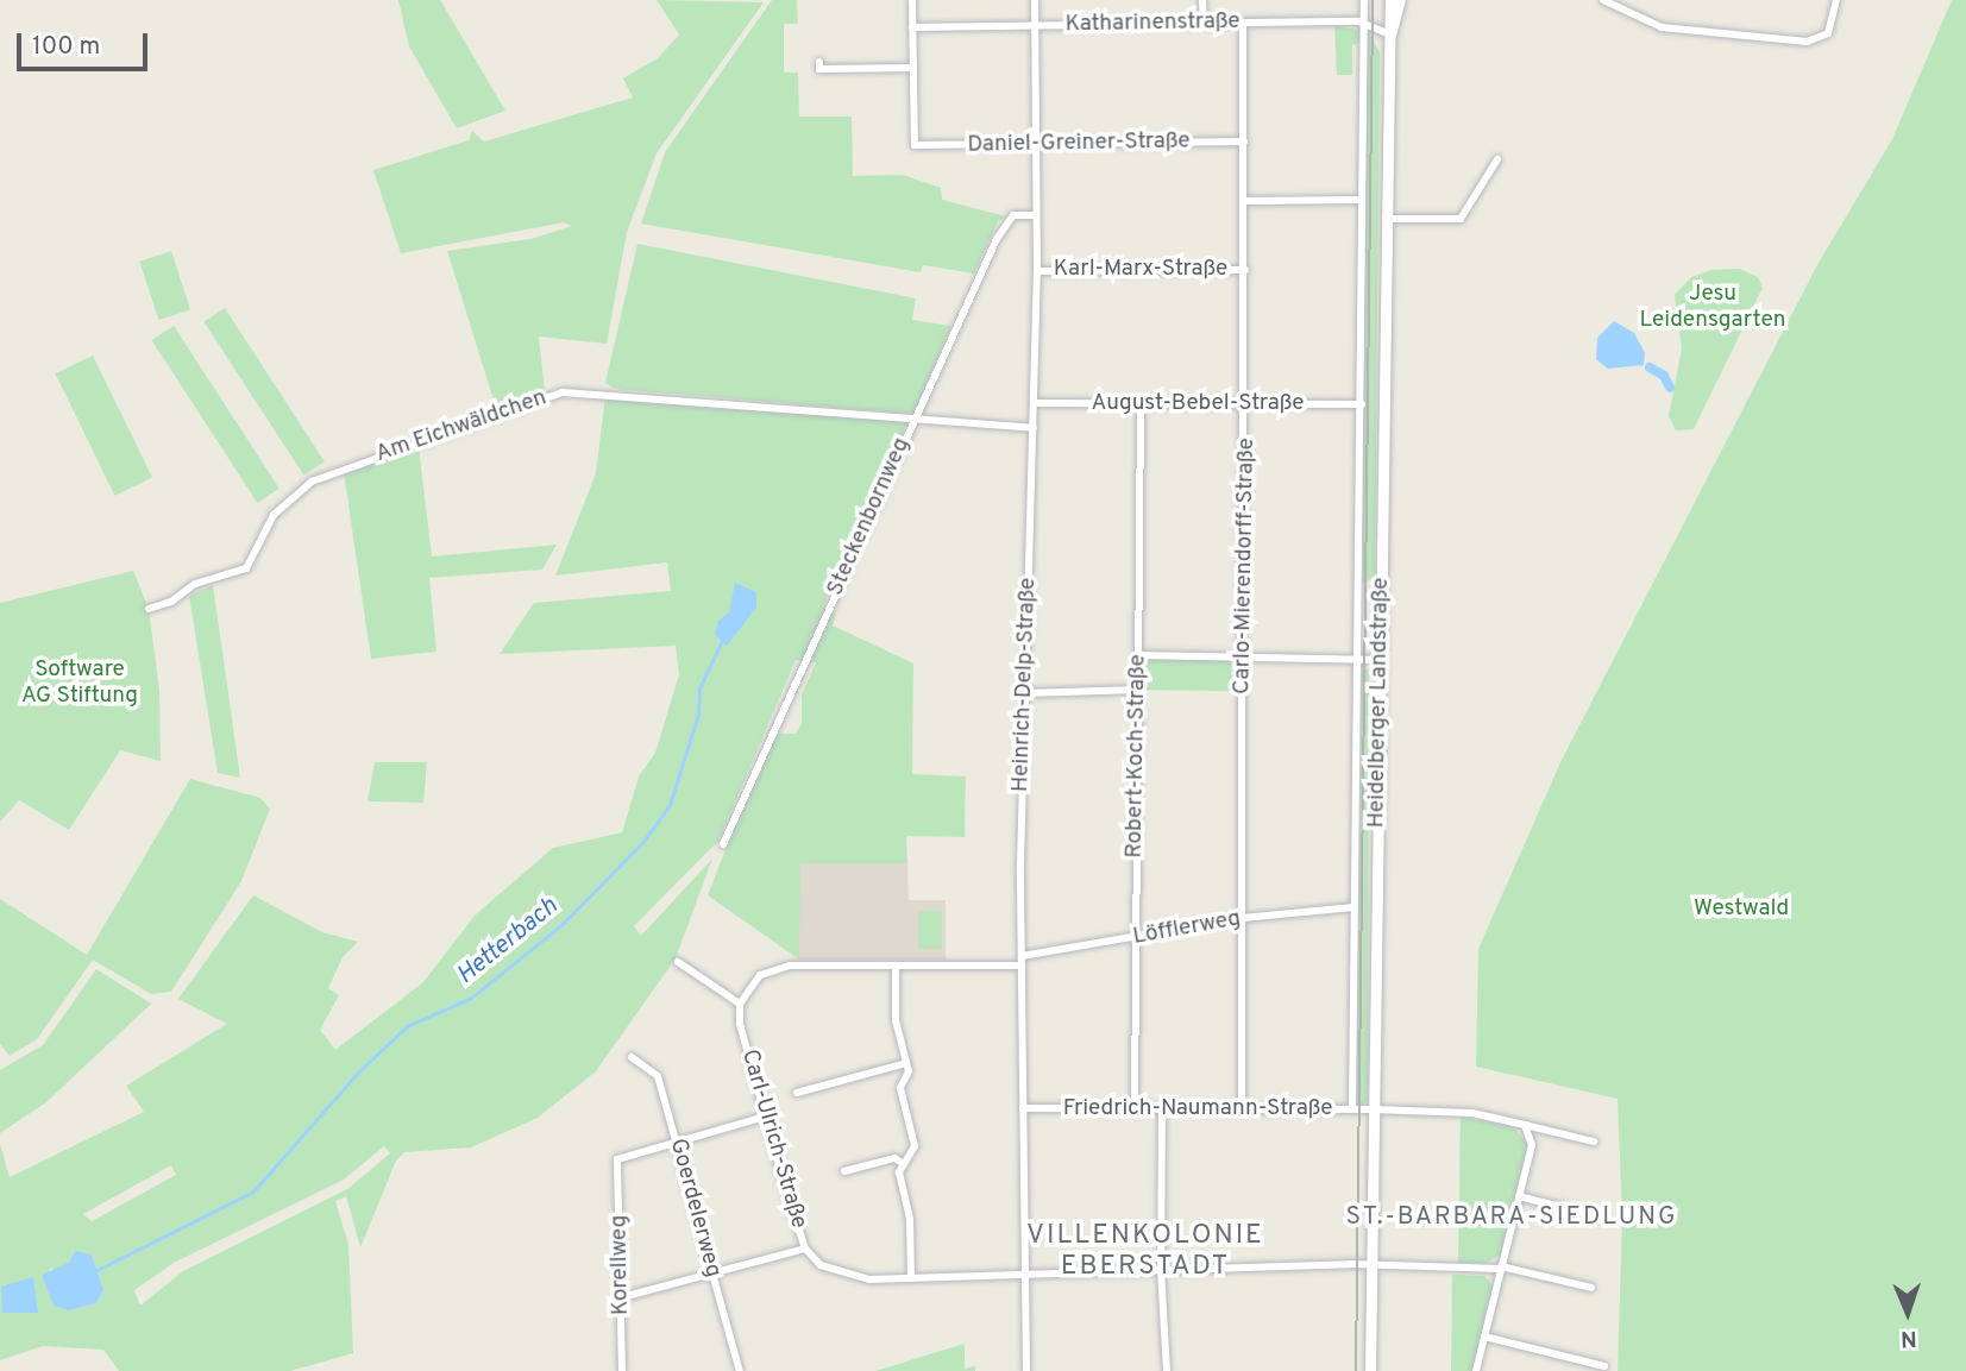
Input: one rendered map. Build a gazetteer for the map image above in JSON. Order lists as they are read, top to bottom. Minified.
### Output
{"streets":{"street":["Katharinenstraße","Daniel-Greiner-Straße","Karl-Marx-Straße","August-Bebel-Straße","Am Eichwäldchen","Steckenbornweg","Carlo-Mierendorff-Straße","Heinrich-Delp-Straße","Heidelberger Landstraße","Robert-Koch-Straße","Löfflerweg","Friedrich-Naumann-Straße","Carl-Ulrich-Straße","Goerdelerweg","Korellweg"]},"crossings":[["Katharinenstraße","Carlo-Mierendorff-Straße"],["Katharinenstraße","Heinrich-Delp-Straße"],["Katharinenstraße","Heidelberger Landstraße"],["Daniel-Greiner-Straße","Carlo-Mierendorff-Straße"],["Daniel-Greiner-Straße","Heinrich-Delp-Straße"],["Karl-Marx-Straße","Carlo-Mierendorff-Straße"],["Karl-Marx-Straße","Heinrich-Delp-Straße"],["August-Bebel-Straße","Carlo-Mierendorff-Straße"],["August-Bebel-Straße","Heinrich-Delp-Straße"],["August-Bebel-Straße","Heidelberger Landstraße"],["August-Bebel-Straße","Robert-Koch-Straße"],["Am Eichwäldchen","Steckenbornweg"],["Am Eichwäldchen","Heinrich-Delp-Straße"],["Steckenbornweg","Heinrich-Delp-Straße"],["Carlo-Mierendorff-Straße","Löfflerweg"],["Carlo-Mierendorff-Straße","Friedrich-Naumann-Straße"],["Heinrich-Delp-Straße","Löfflerweg"],["Heinrich-Delp-Straße","Friedrich-Naumann-Straße"],["Heinrich-Delp-Straße","Carl-Ulrich-Straße"],["Heidelberger Landstraße","Löfflerweg"],["Heidelberger Landstraße","Friedrich-Naumann-Straße"],["Heidelberger Landstraße","Carl-Ulrich-Straße"],["Robert-Koch-Straße","Löfflerweg"],["Robert-Koch-Straße","Friedrich-Naumann-Straße"],["Goerdelerweg","Korellweg"]],"districts":["ST.-BARBARA-SIEDLUNG","VILLENKOLONIE EBERSTADT"],"water":["Hetterbach"],"parks":["Jesu Leidensgarten","Software AG Stiftung","Westwald"],"scale_bar":"100 m","north":"bottom"}
